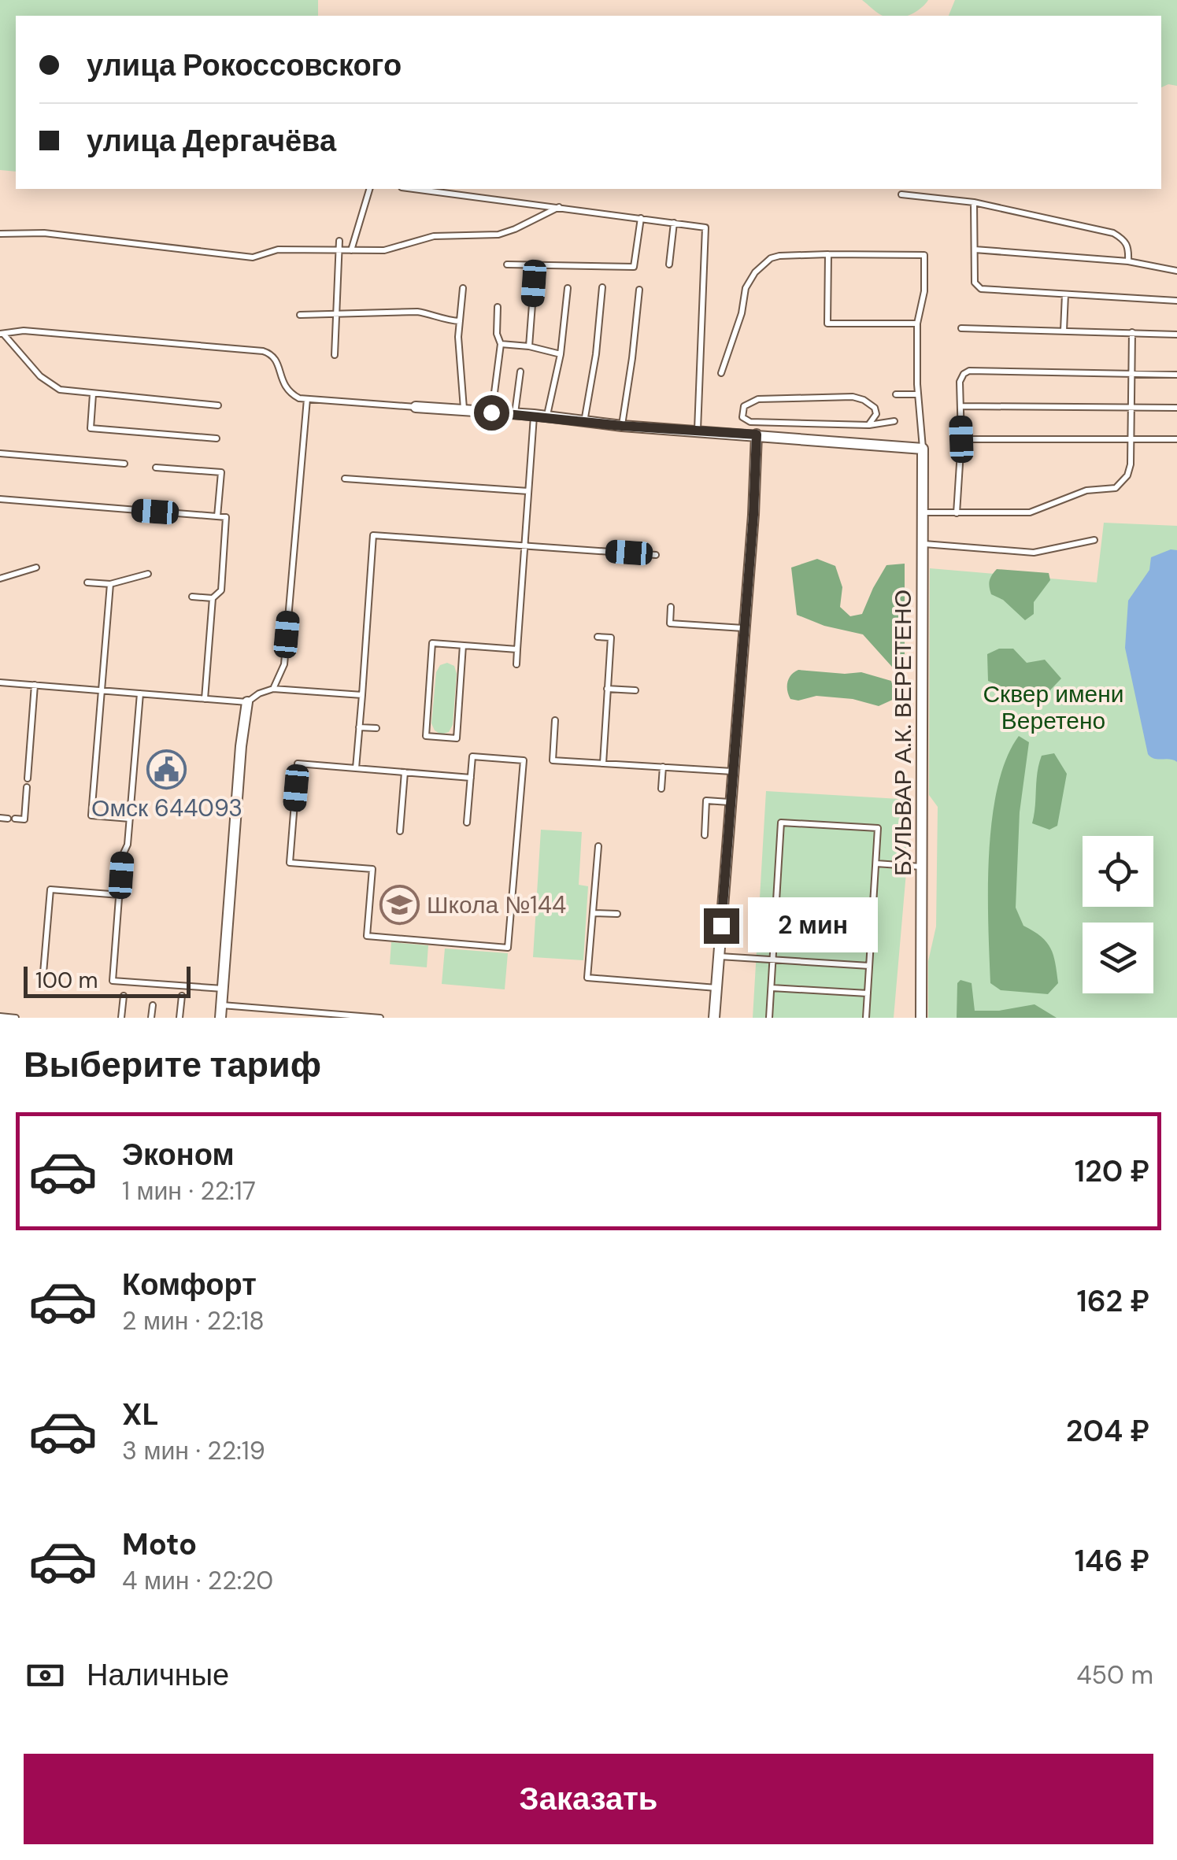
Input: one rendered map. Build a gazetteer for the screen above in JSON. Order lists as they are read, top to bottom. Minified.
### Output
{"streets":{"street":["БУЛЬВАР А.К. ВЕРЕТЕНО"]},"parks":["Сквер имени Веретено"],"places":{"public building":["Омск 644093"],"school or university":["Школа №144"]},"scale_bar":"100 m","page":{"banner":["улица Рокоссовского","улица Дергачёва"],"bubble":"2 мин","scale":"100 m","heading":"Выберите тариф","list":[{"name":"Эконом","note":"1 мин · 22:17","value":"120 ₽"},{"name":"Комфорт","note":"2 мин · 22:18","value":"162 ₽"},{"name":"XL","note":"3 мин · 22:19","value":"204 ₽"},{"name":"Moto","note":"4 мин · 22:20","value":"146 ₽"}],"pay":["Наличные","450 m"],"buttons":"Заказать"}}
